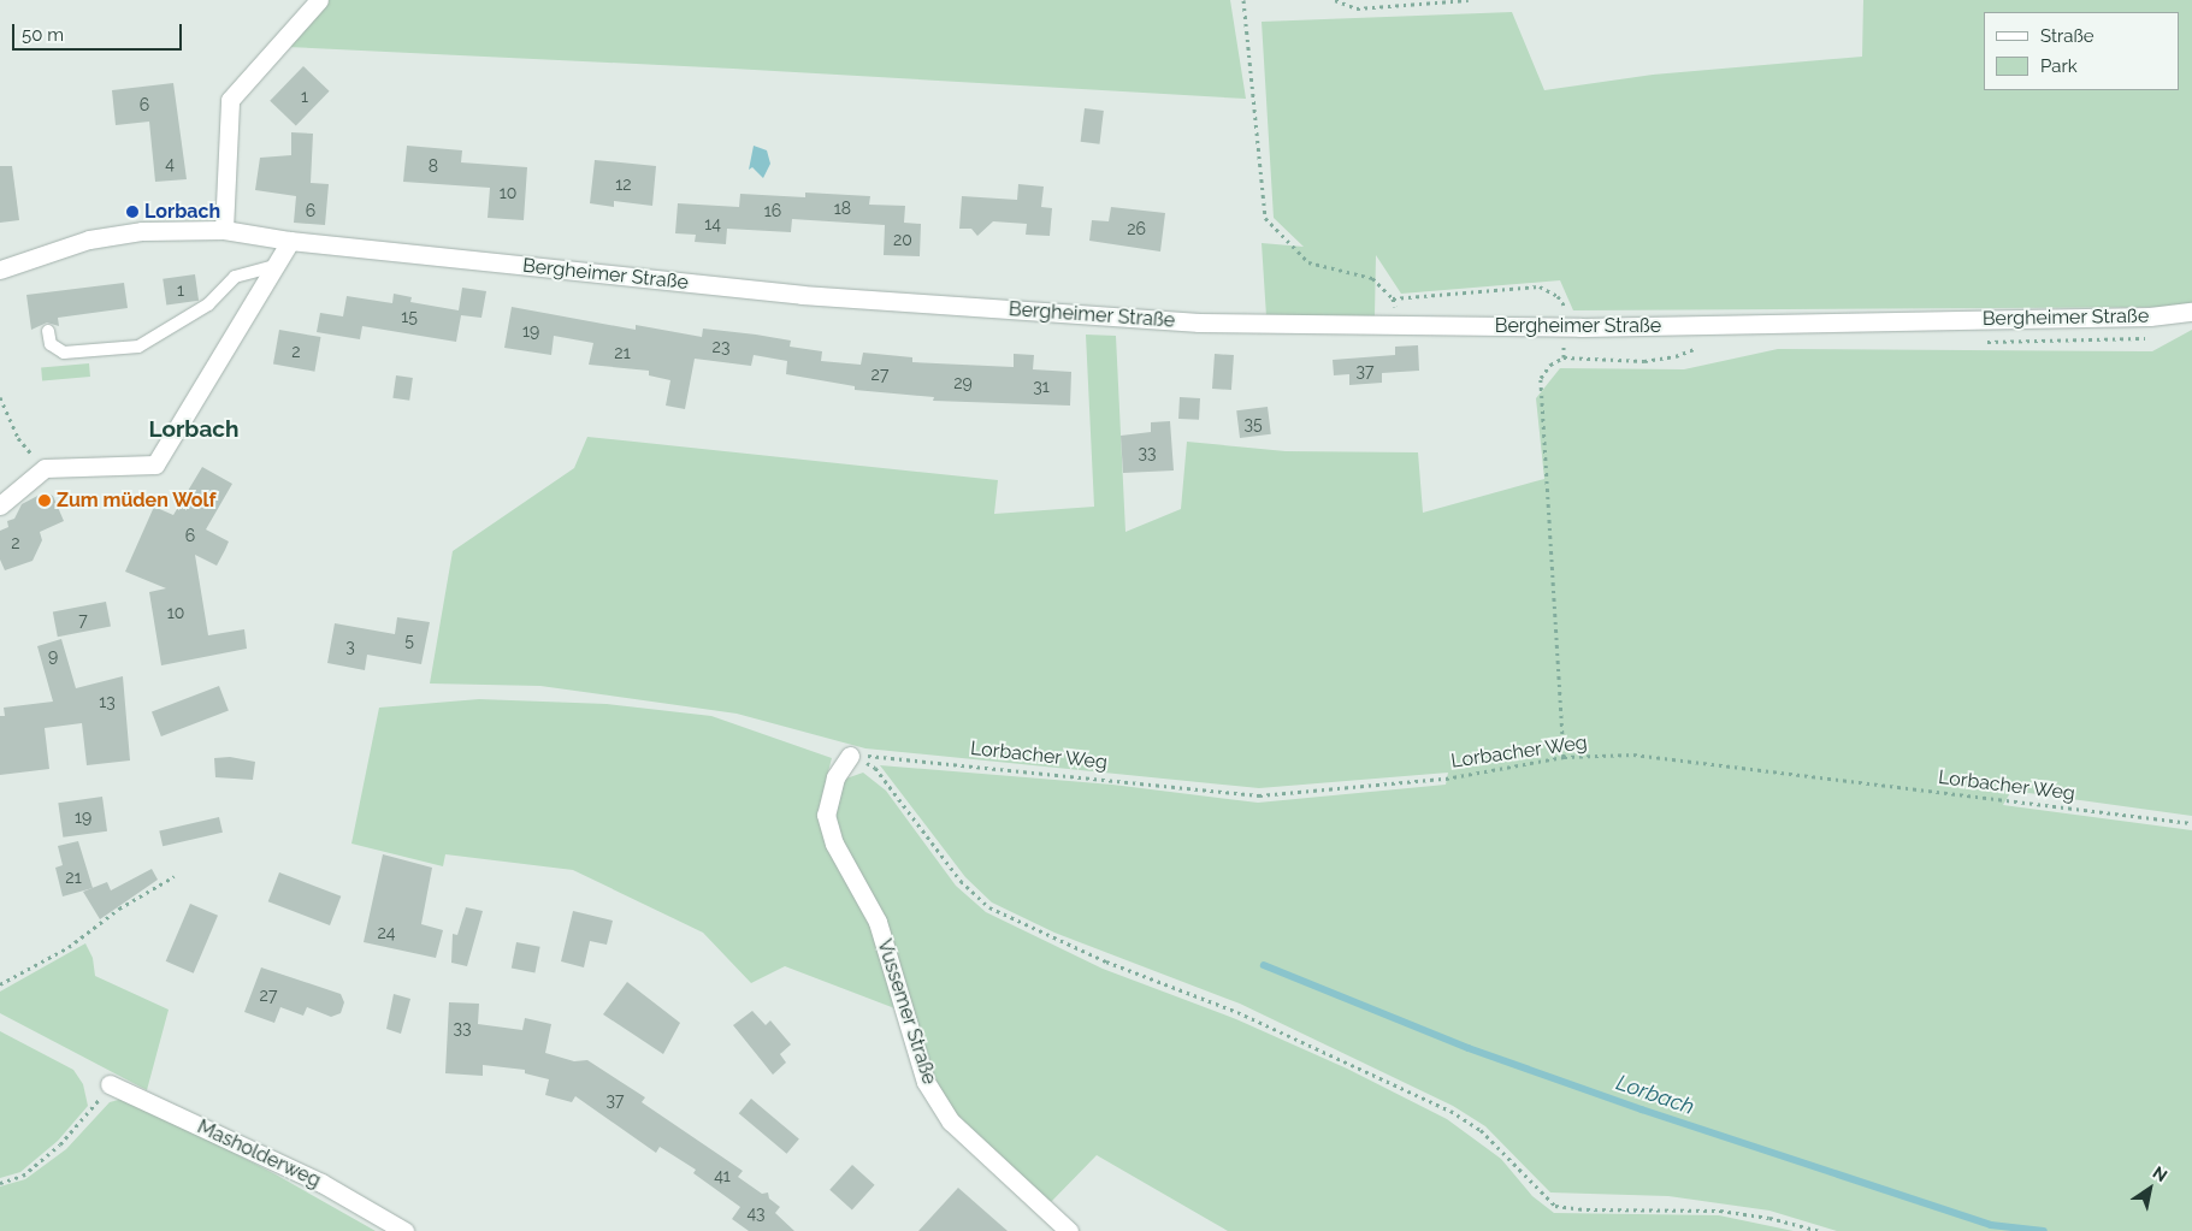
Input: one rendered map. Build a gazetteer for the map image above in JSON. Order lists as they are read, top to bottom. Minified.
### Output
{"streets":{"street":["Bergheimer Straße","Vussemer Straße","Masholderweg"],"path":["Lorbacher Weg"]},"crossings":[["Lorbacher Weg","Vussemer Straße"]],"districts":["Lorbach"],"water":["Lorbach"],"places":["Lorbach","Zum müden Wolf"],"house_numbers":["1","6","4","8","12","10","18","6","16","14","26","20","1","15","19","23","2","21","37","27","29","31","35","33","6","2","10","7","5","3","9","13","19","21","24","27","33","37","41","43"],"legend":["Straße","Park"],"scale_bar":"50 m","north":"top right"}
